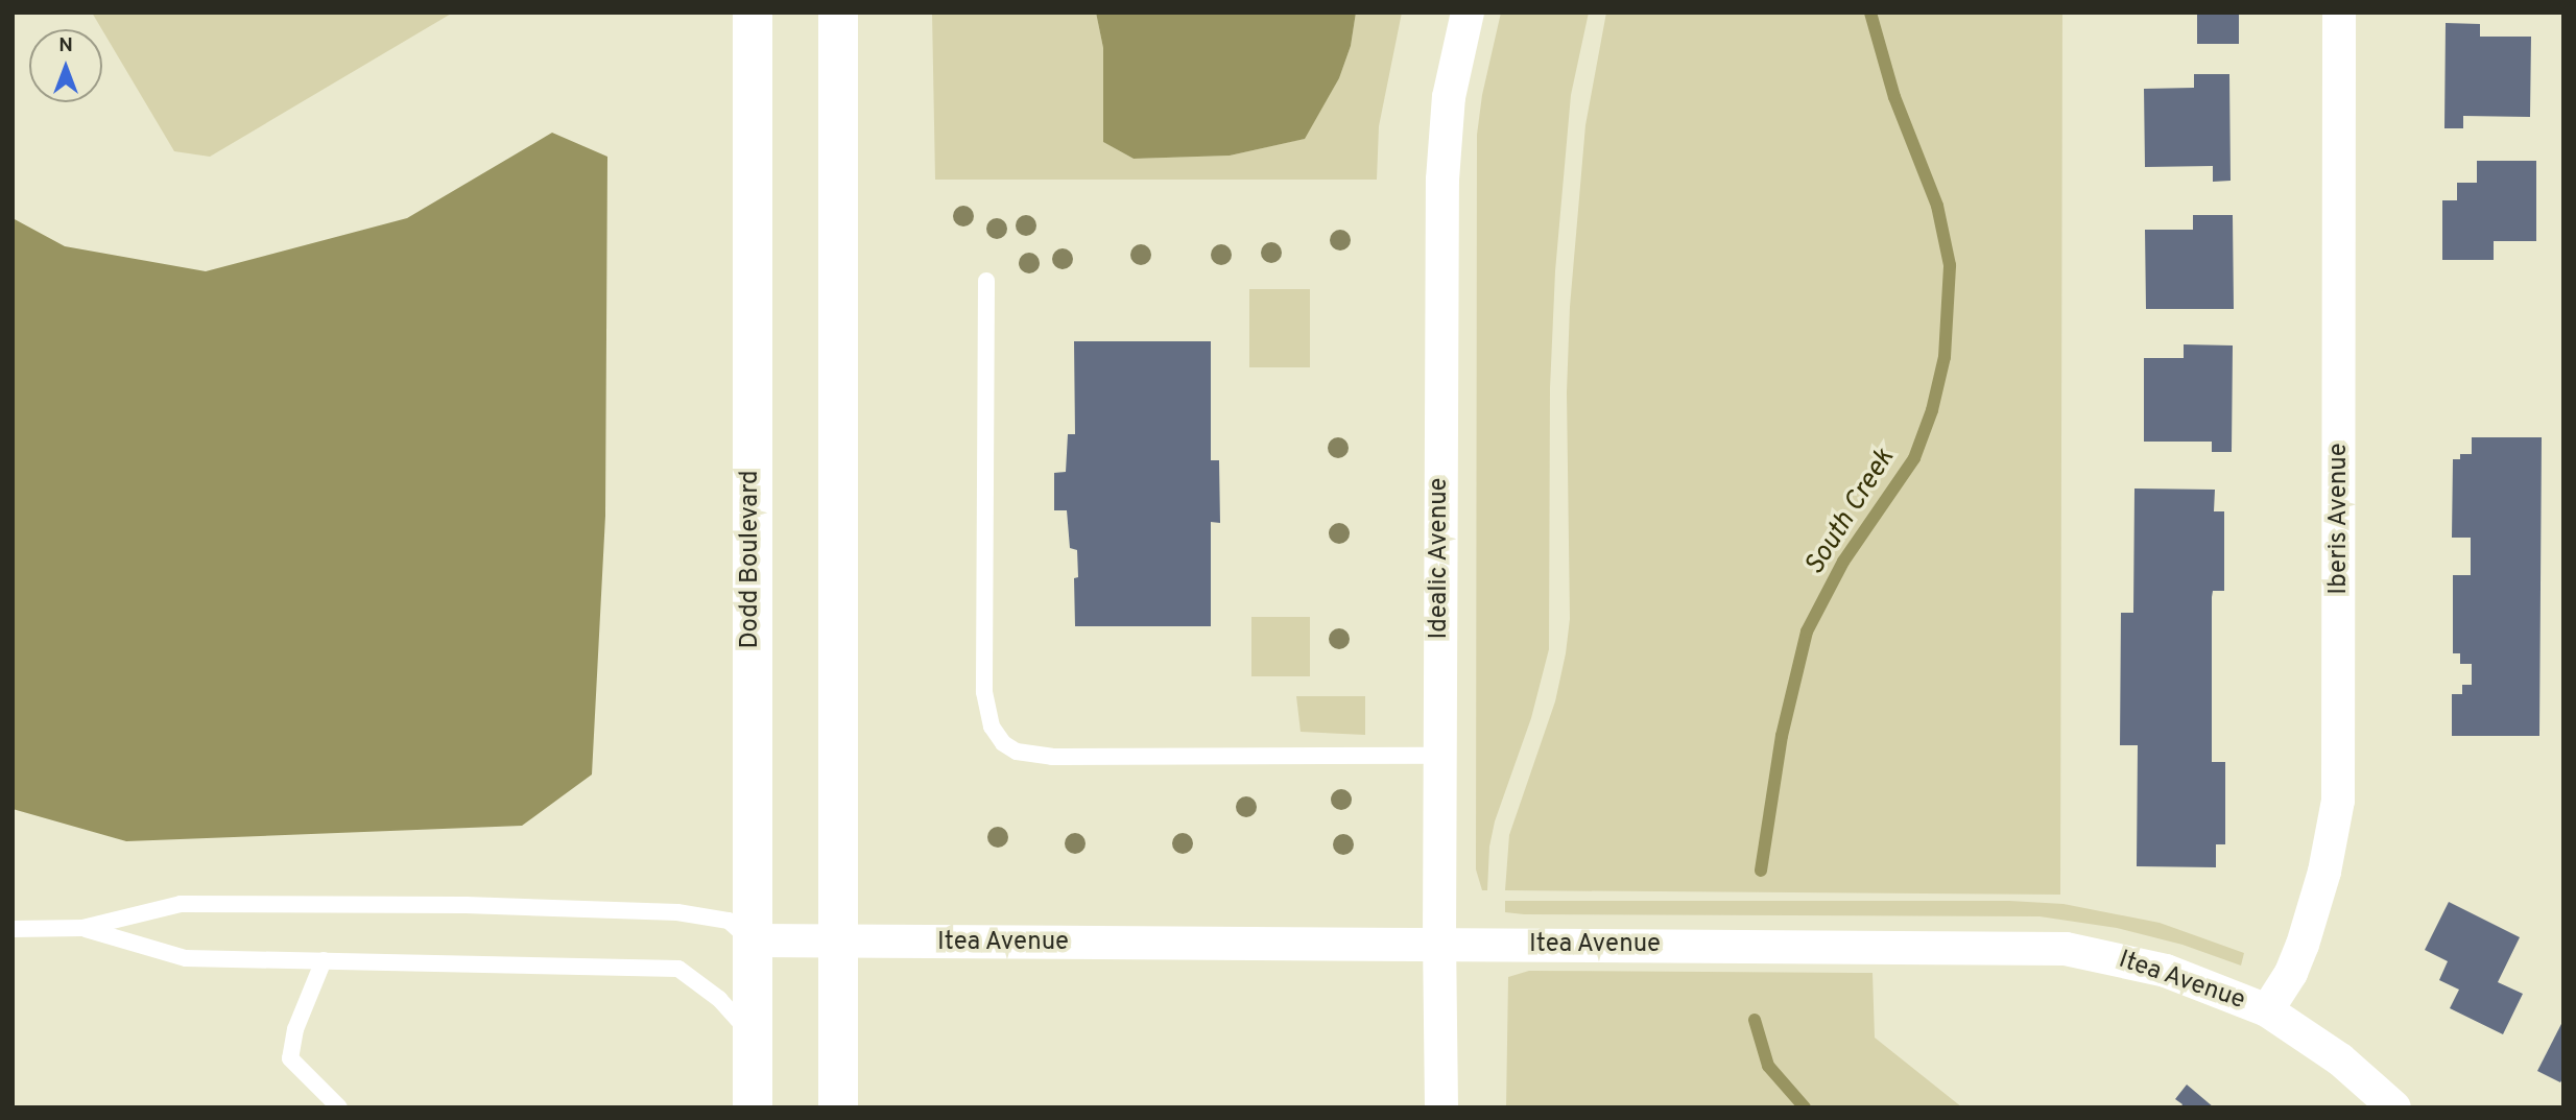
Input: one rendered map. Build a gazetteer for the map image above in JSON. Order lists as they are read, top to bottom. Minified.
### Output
{"streets":{"main road":["Dodd Boulevard"],"street":["Iberis Avenue","Idealic Avenue","Itea Avenue"]},"crossings":[["Iberis Avenue","Itea Avenue"],["Idealic Avenue","Itea Avenue"],["Dodd Boulevard","Itea Avenue"]],"water":["South Creek"],"north":"top"}
